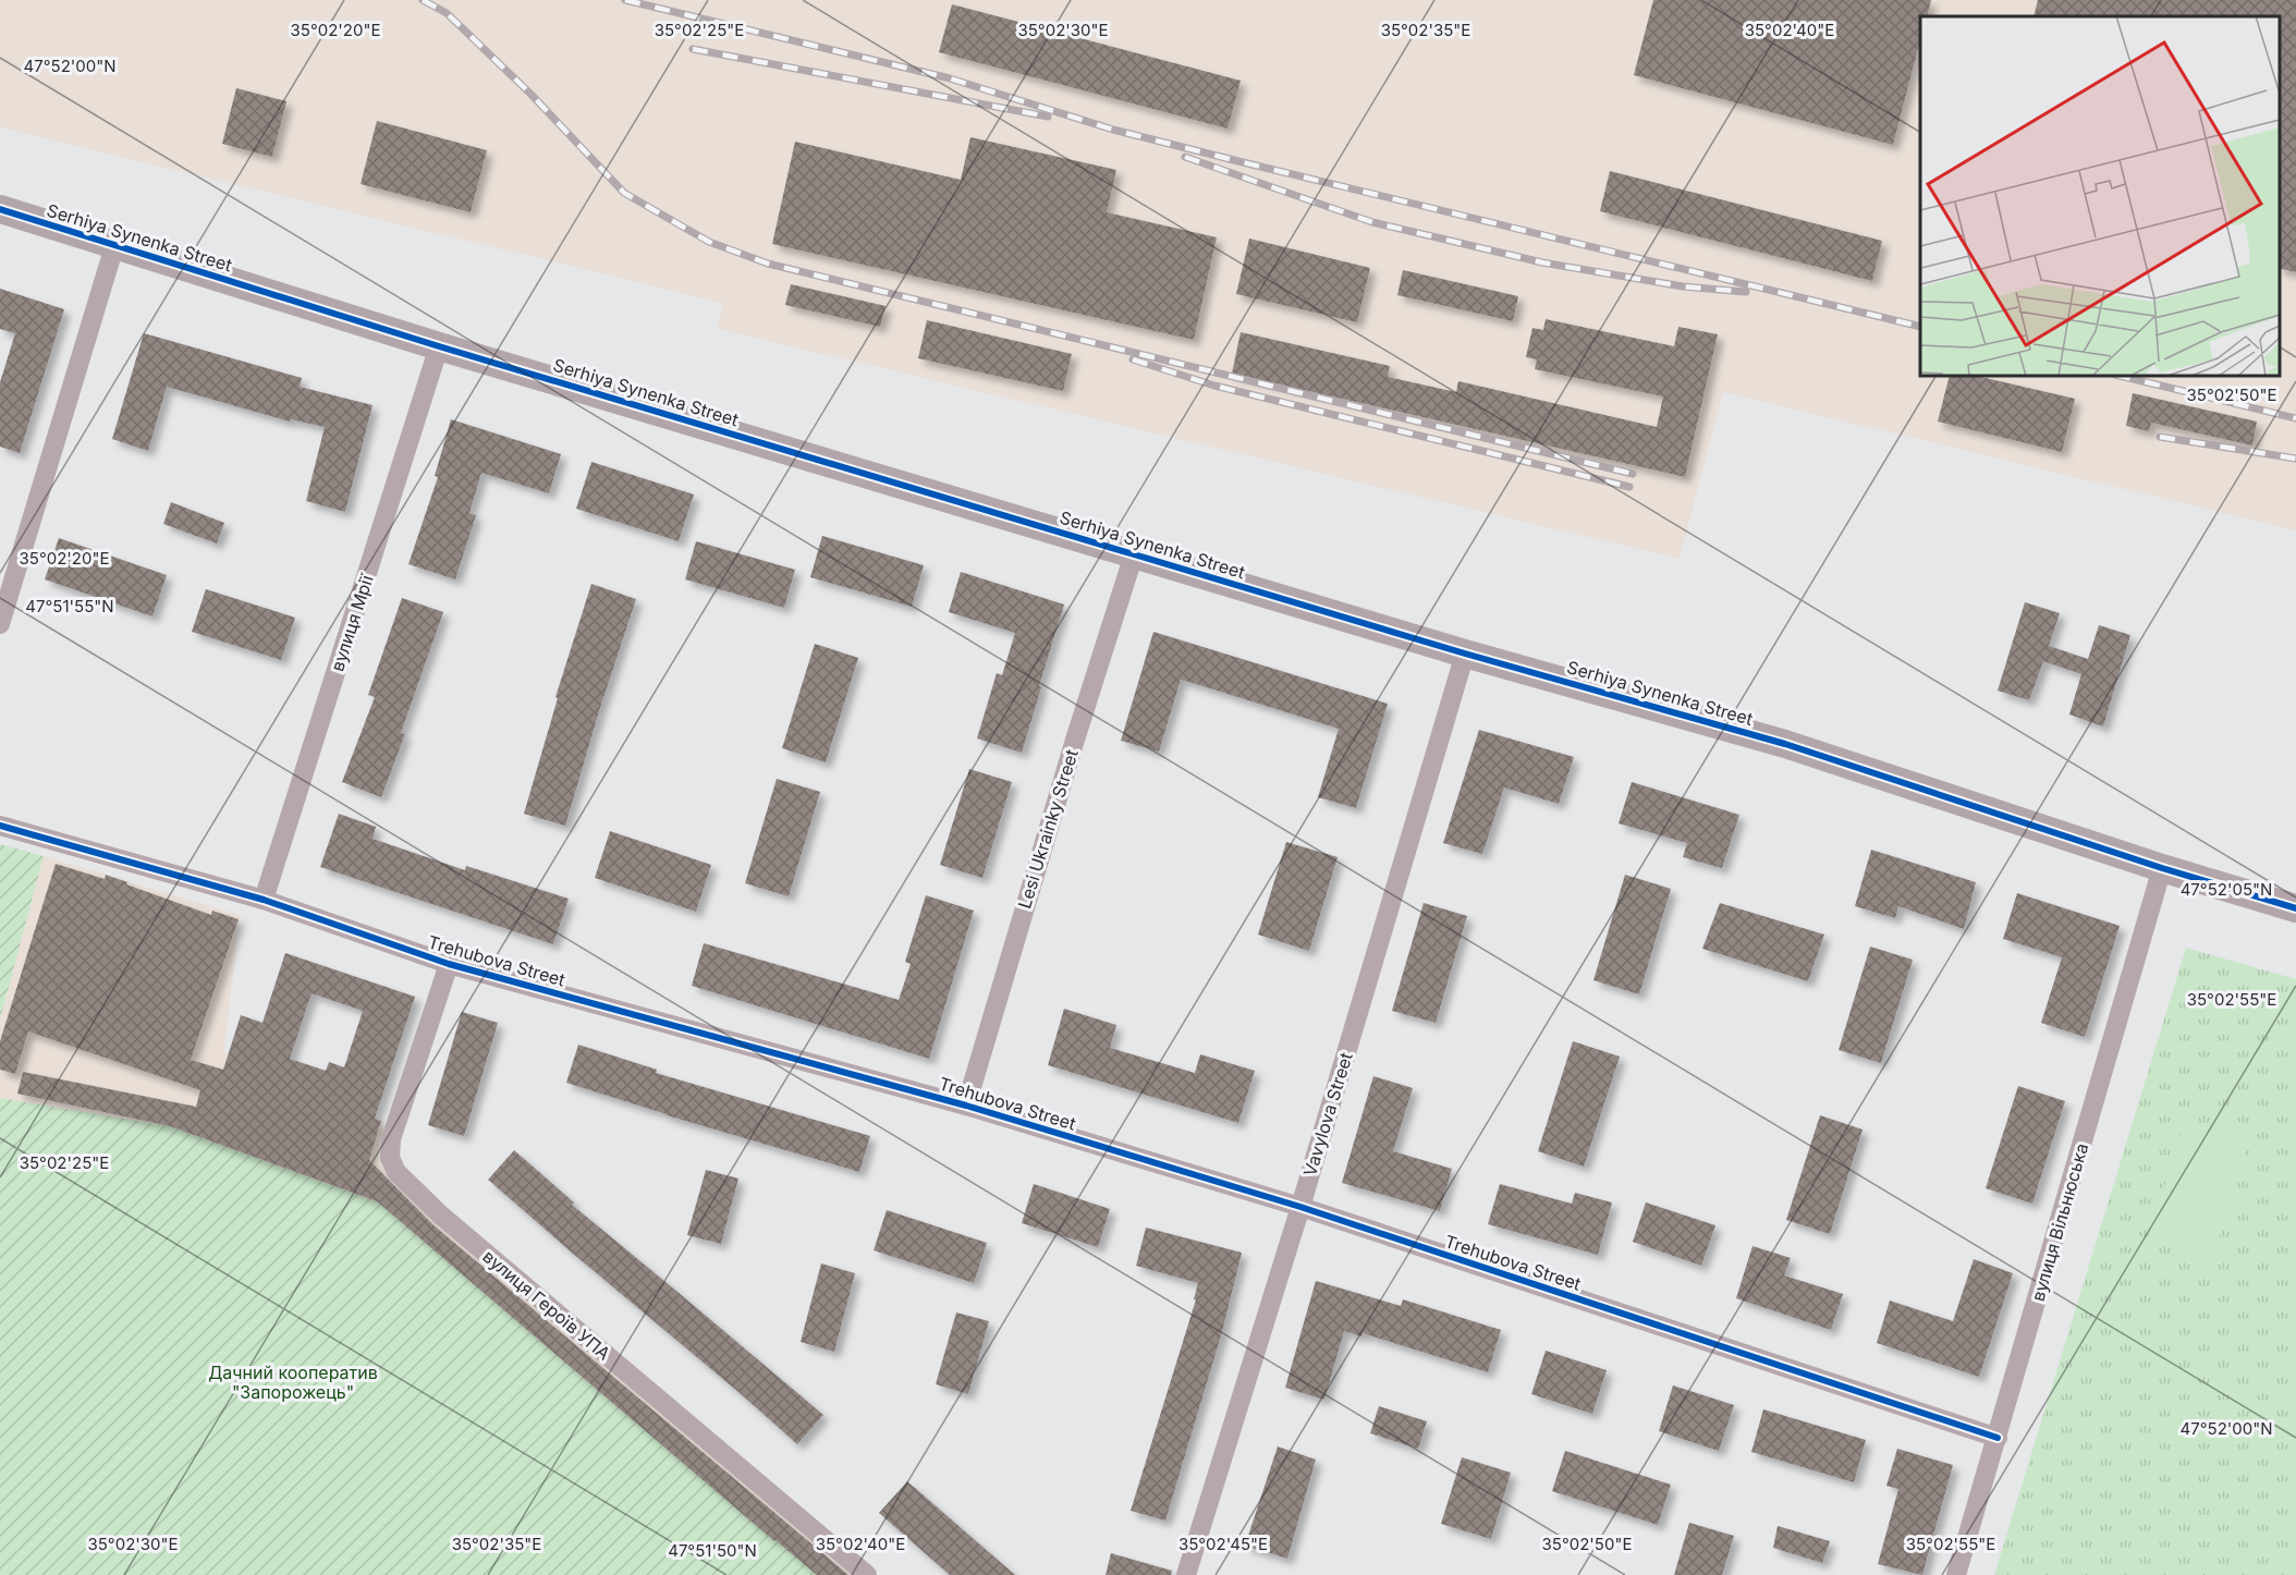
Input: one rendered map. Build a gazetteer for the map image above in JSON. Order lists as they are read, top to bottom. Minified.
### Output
{"streets":{"street":["Serhiya Synenka Street","вулиця Мрії","Lesi Ukrainky Street","Trehubova Street","Vavylova Street","вулиця Вільнюська","вулиця Героїв УПА"]},"crossings":[["Serhiya Synenka Street","вулиця Мрії"],["Serhiya Synenka Street","Lesi Ukrainky Street"],["Serhiya Synenka Street","Vavylova Street"],["Serhiya Synenka Street","вулиця Вільнюська"],["вулиця Мрії","Trehubova Street"],["Lesi Ukrainky Street","Trehubova Street"],["Trehubova Street","Vavylova Street"],["Trehubova Street","вулиця Вільнюська"],["Trehubova Street","вулиця Героїв УПА"]],"parks":["Дачний кооператив \"Запорожець\""],"coordinates":["35°02'30\"E","35°02'20\"E","35°02'25\"E","35°02'35\"E","35°02'40\"E","47°52'00\"N","35°02'50\"E","47°51'55\"N","47°52'05\"N","35°02'55\"E","35°02'45\"E","47°51'50\"N"]}
